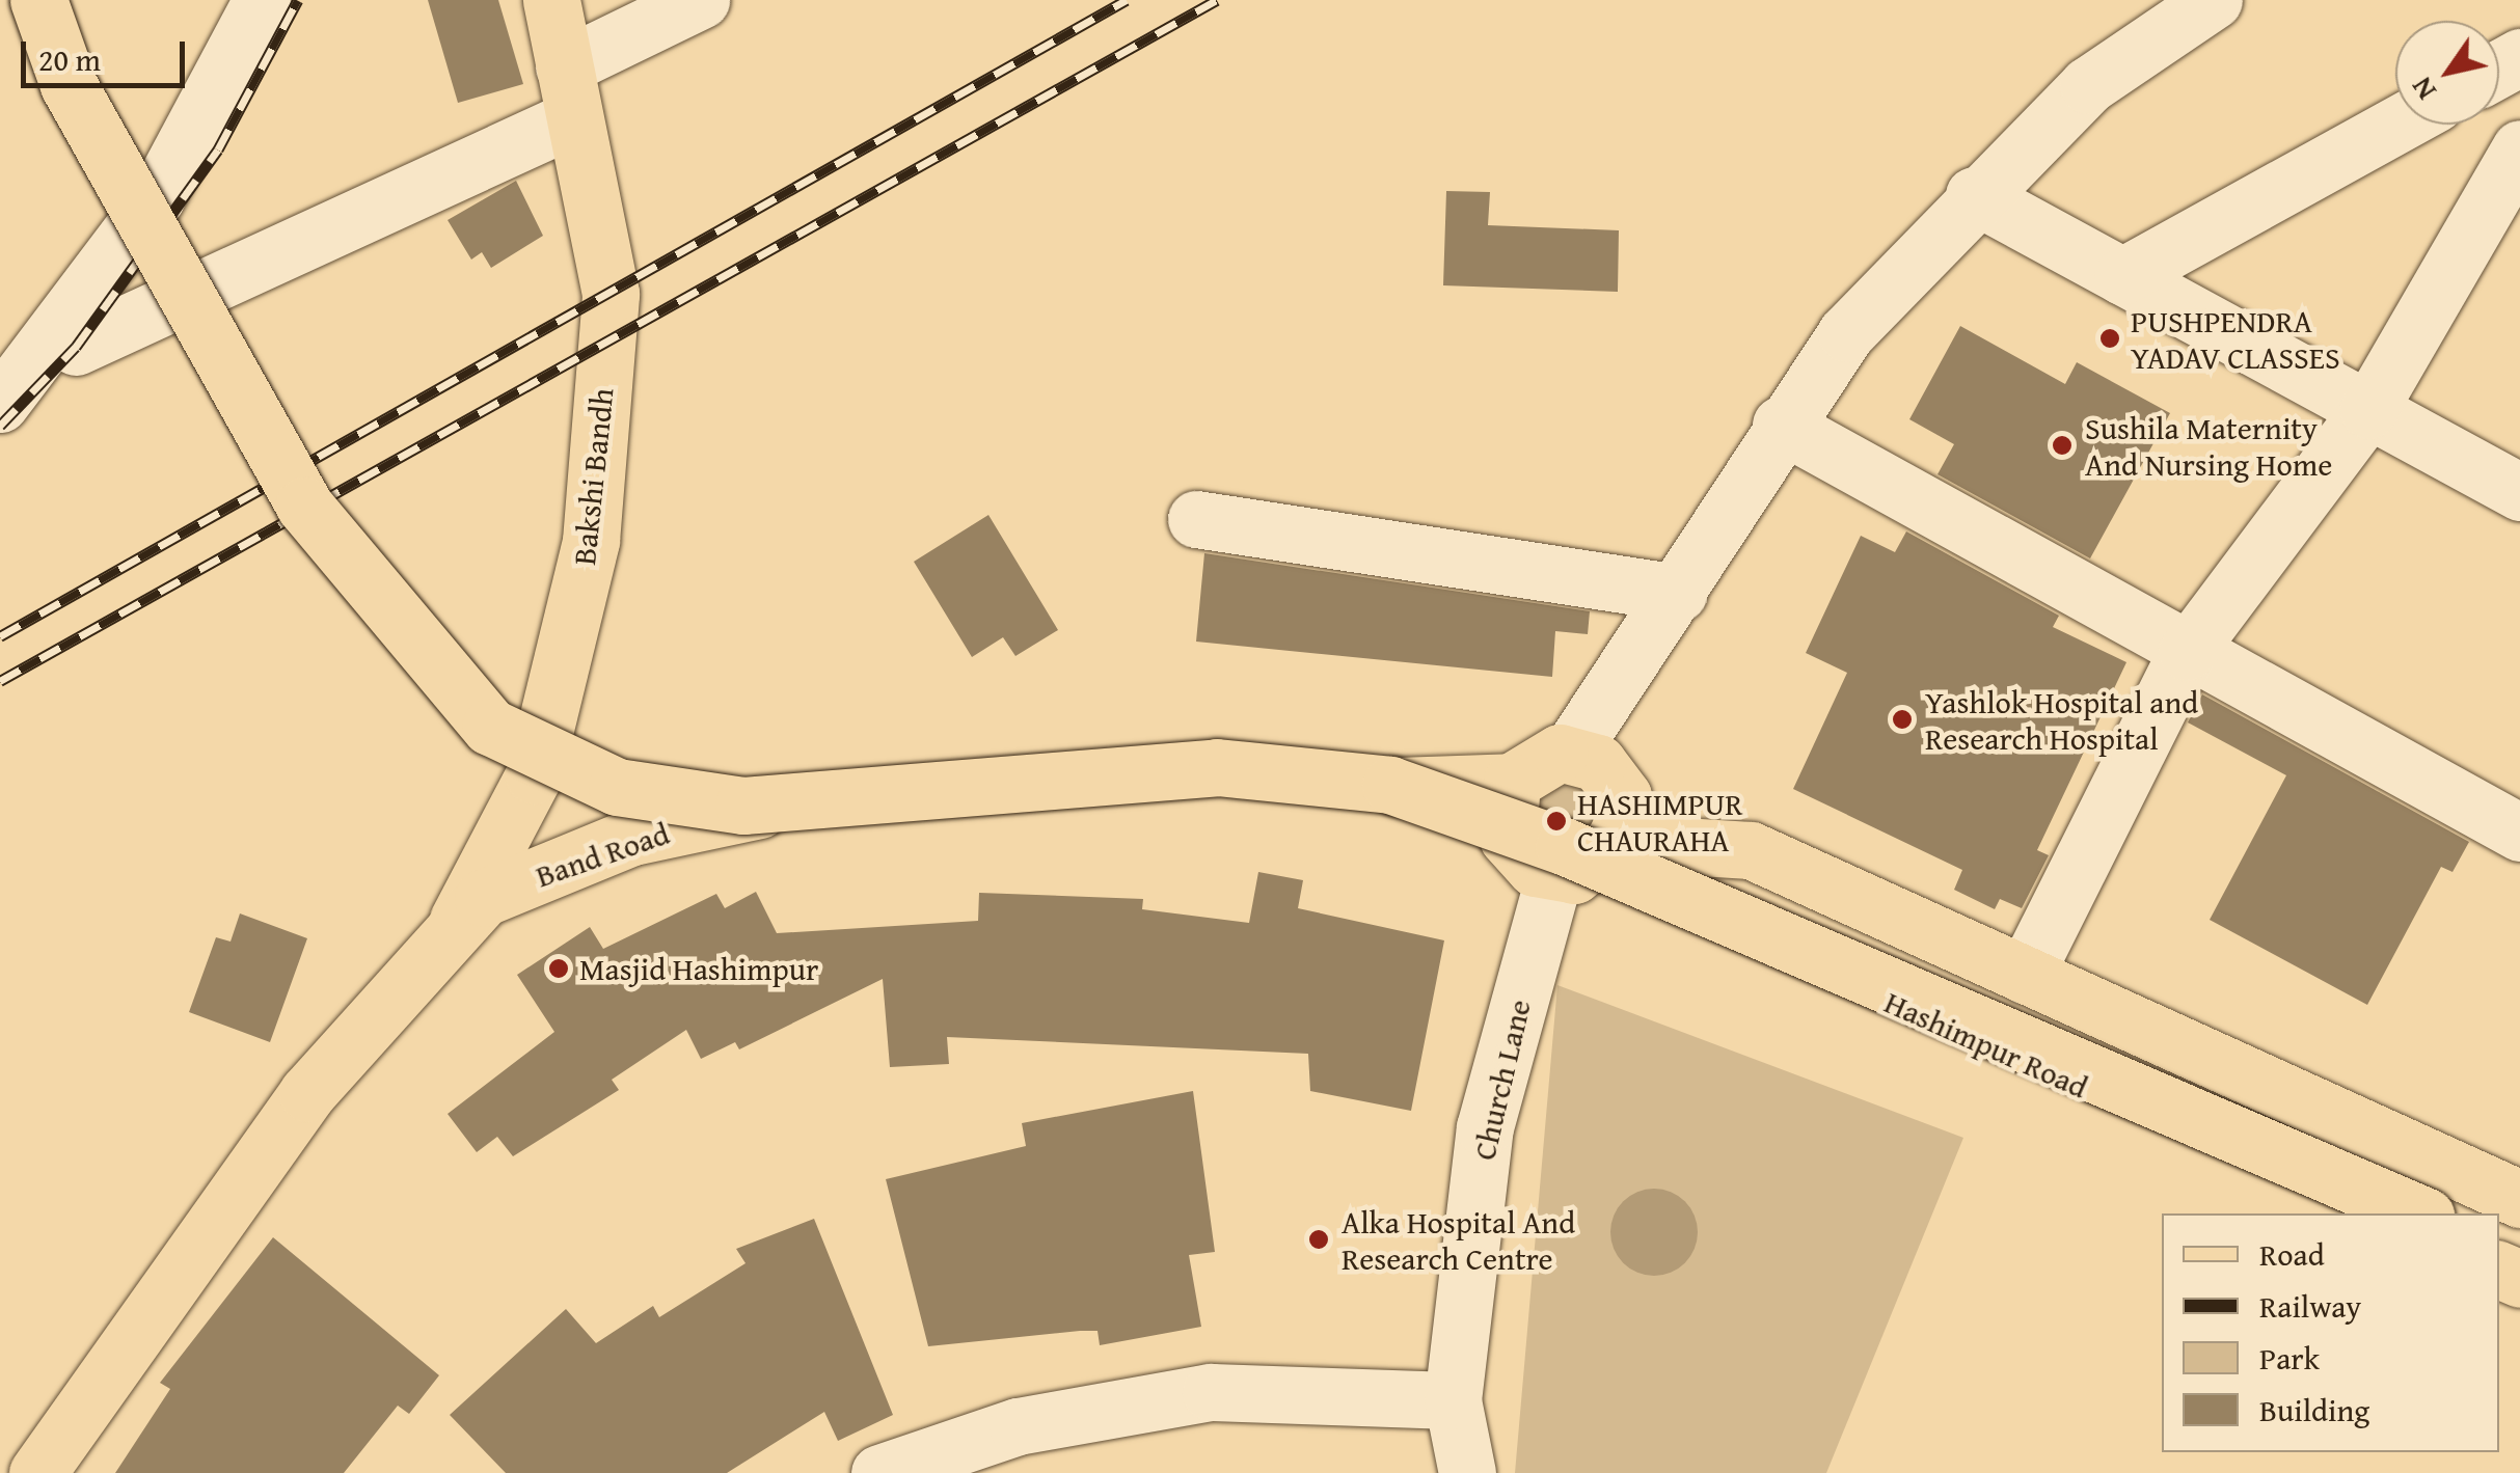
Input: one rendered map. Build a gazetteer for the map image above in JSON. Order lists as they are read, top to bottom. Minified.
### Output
{"streets":{"main road":["Bakshi Bandh","Band Road","Hashimpur Road"],"street":["Church Lane"]},"crossings":[["Bakshi Bandh","Band Road"],["Band Road","Hashimpur Road"],["Band Road","Church Lane"],["Hashimpur Road","Church Lane"]],"places":["PUSHPENDRA YADAV CLASSES","Sushila Maternity And Nursing Home","Yashlok Hospital and Research Hospital","HASHIMPUR CHAURAHA","Masjid Hashimpur","Alka Hospital And Research Centre"],"legend":["Road","Railway","Park","Building"],"scale_bar":"20 m","north":"bottom left"}
